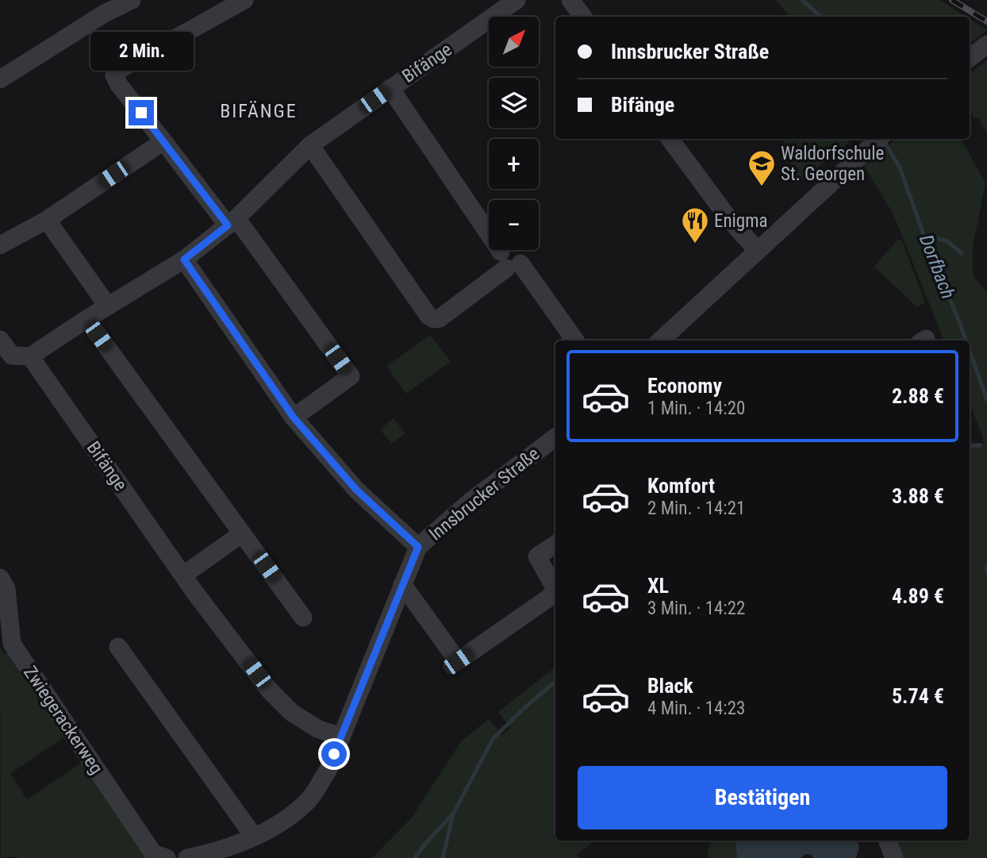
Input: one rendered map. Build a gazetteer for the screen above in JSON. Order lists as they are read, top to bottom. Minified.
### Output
{"streets":{"street":["Bifänge","Innsbrucker Straße","Zwiegerackerweg"]},"crossings":[["Bifänge","Innsbrucker Straße"]],"districts":["BIFÄNGE"],"water":["Dorfbach"],"places":{"school or university":["Waldorfschule St. Georgen"],"restaurant":["Enigma"]},"north":"top right","page":{"map_buttons":["+","−"],"banner":["Innsbrucker Straße","Bifänge"],"bubble":"2 Min.","list":[{"name":"Economy","note":"1 Min. · 14:20","value":"2.88 €"},{"name":"Komfort","note":"2 Min. · 14:21","value":"3.88 €"},{"name":"XL","note":"3 Min. · 14:22","value":"4.89 €"},{"name":"Black","note":"4 Min. · 14:23","value":"5.74 €"}],"buttons":"Bestätigen"}}
